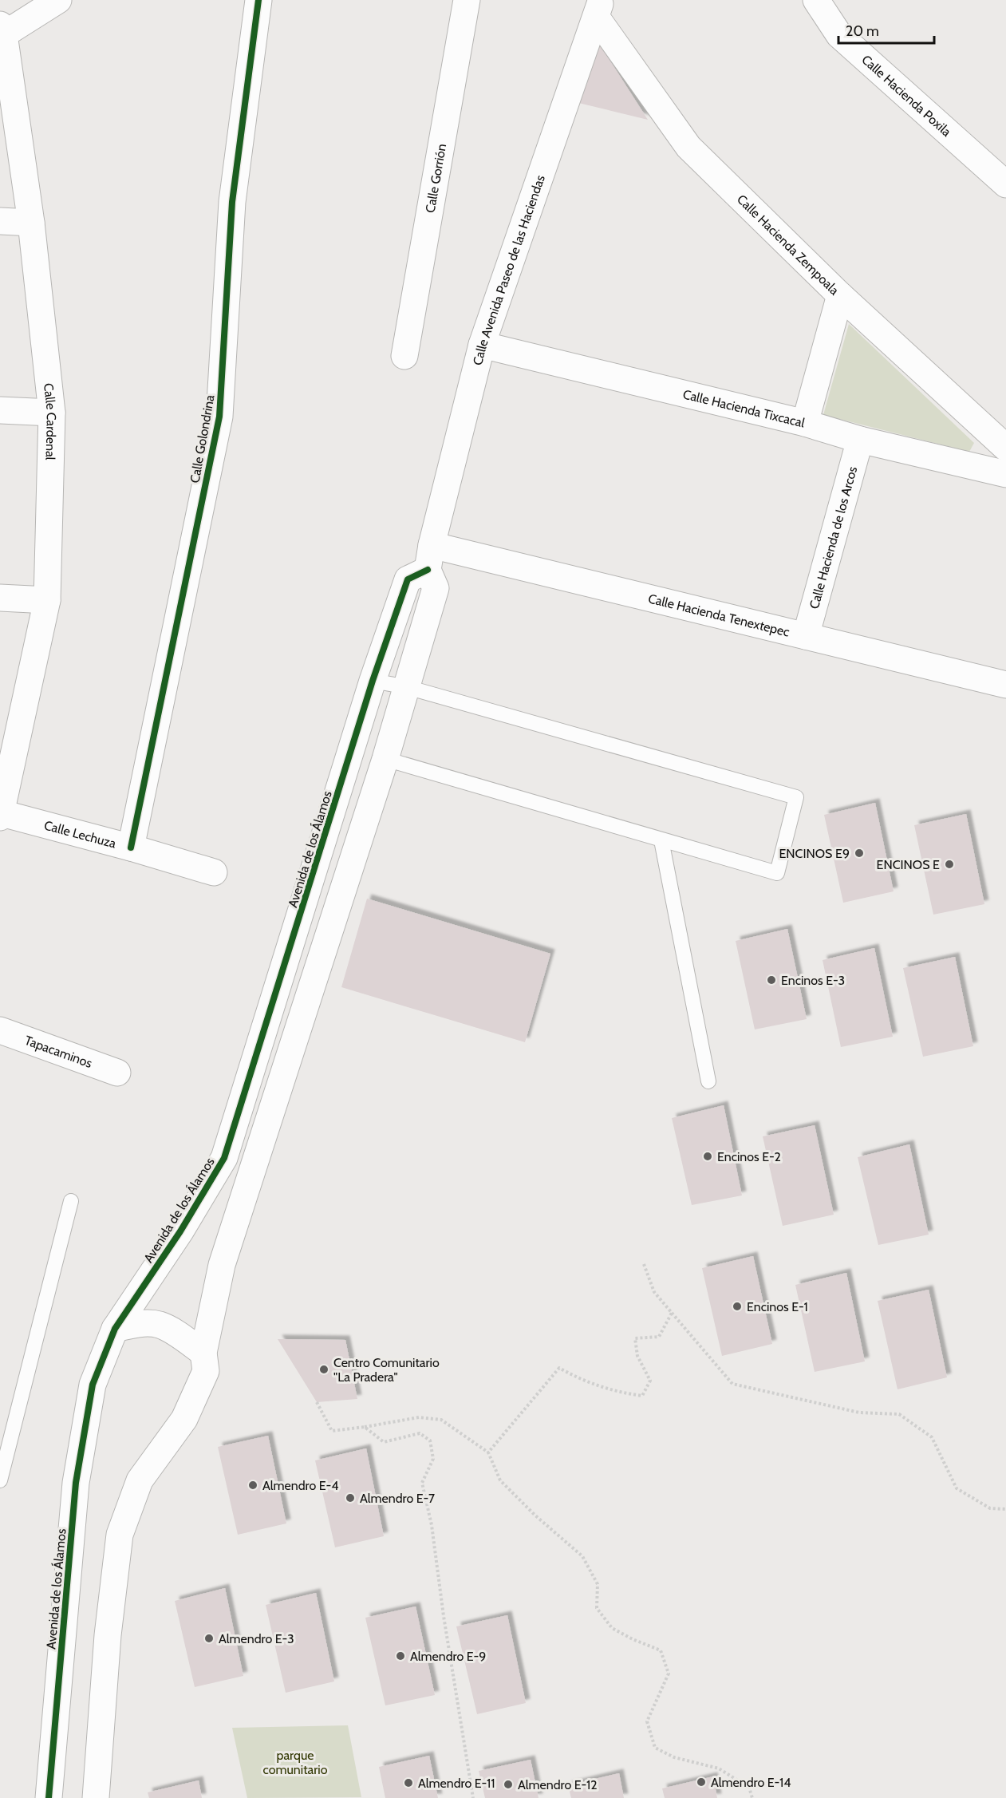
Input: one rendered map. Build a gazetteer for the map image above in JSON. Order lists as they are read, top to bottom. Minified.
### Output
{"streets":{"street":["Calle Hacienda Poxila","Calle Gorrión","Calle Hacienda Zempoala","Calle Avenida Paseo de las Haciendas","Calle Hacienda Tixcacal","Calle Cardenal","Calle Golondrina","Calle Hacienda de los Arcos","Calle Hacienda Tenextepec","Calle Lechuza","Avenida de los Álamos","Tapacaminos"]},"crossings":[["Calle Hacienda Zempoala","Calle Avenida Paseo de las Haciendas"],["Calle Avenida Paseo de las Haciendas","Calle Hacienda Tixcacal"],["Calle Avenida Paseo de las Haciendas","Calle Hacienda Tenextepec"],["Calle Avenida Paseo de las Haciendas","Avenida de los Álamos"],["Calle Hacienda Tixcacal","Calle Hacienda de los Arcos"],["Calle Cardenal","Calle Lechuza"],["Calle Golondrina","Calle Lechuza"],["Calle Hacienda de los Arcos","Calle Hacienda Tenextepec"],["Calle Hacienda Tenextepec","Avenida de los Álamos"]],"parks":["parque comunitario"],"places":["ENCINOS E9","ENCINOS E","Encinos E-3","Encinos E-2","Encinos E-1","Centro Comunitario \"La Pradera\"","Almendro E-4","Almendro E-7","Almendro E-3","Almendro E-9","Almendro E-14","Almendro E-11","Almendro E-12"],"scale_bar":"20 m"}
